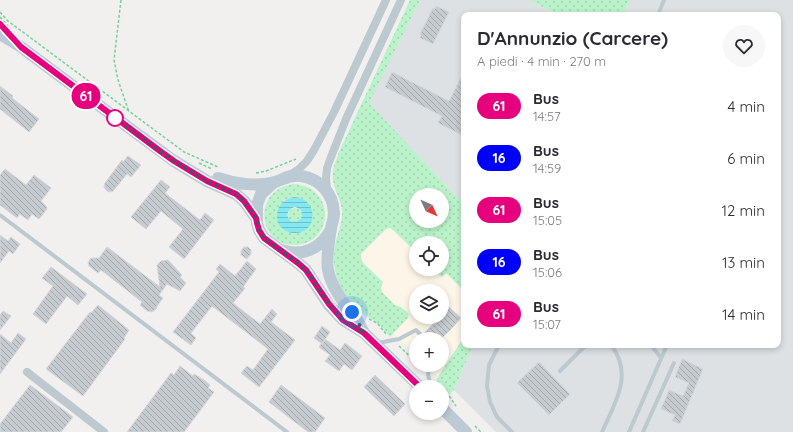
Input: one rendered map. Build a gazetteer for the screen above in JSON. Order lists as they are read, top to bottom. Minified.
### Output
{"lines":["bus line 61"],"north":"bottom right","page":{"on_map":"61","heading":["D'Annunzio (Carcere)","A piedi · 4 min · 270 m"],"list":[{"mark":"61","name":"Bus","note":"14:57","value":"4 min"},{"mark":"16","name":"Bus","note":"14:59","value":"6 min"},{"mark":"61","name":"Bus","note":"15:05","value":"12 min"},{"mark":"16","name":"Bus","note":"15:06","value":"13 min"},{"mark":"61","name":"Bus","note":"15:07","value":"14 min"}],"map_buttons":["+","−"]}}
